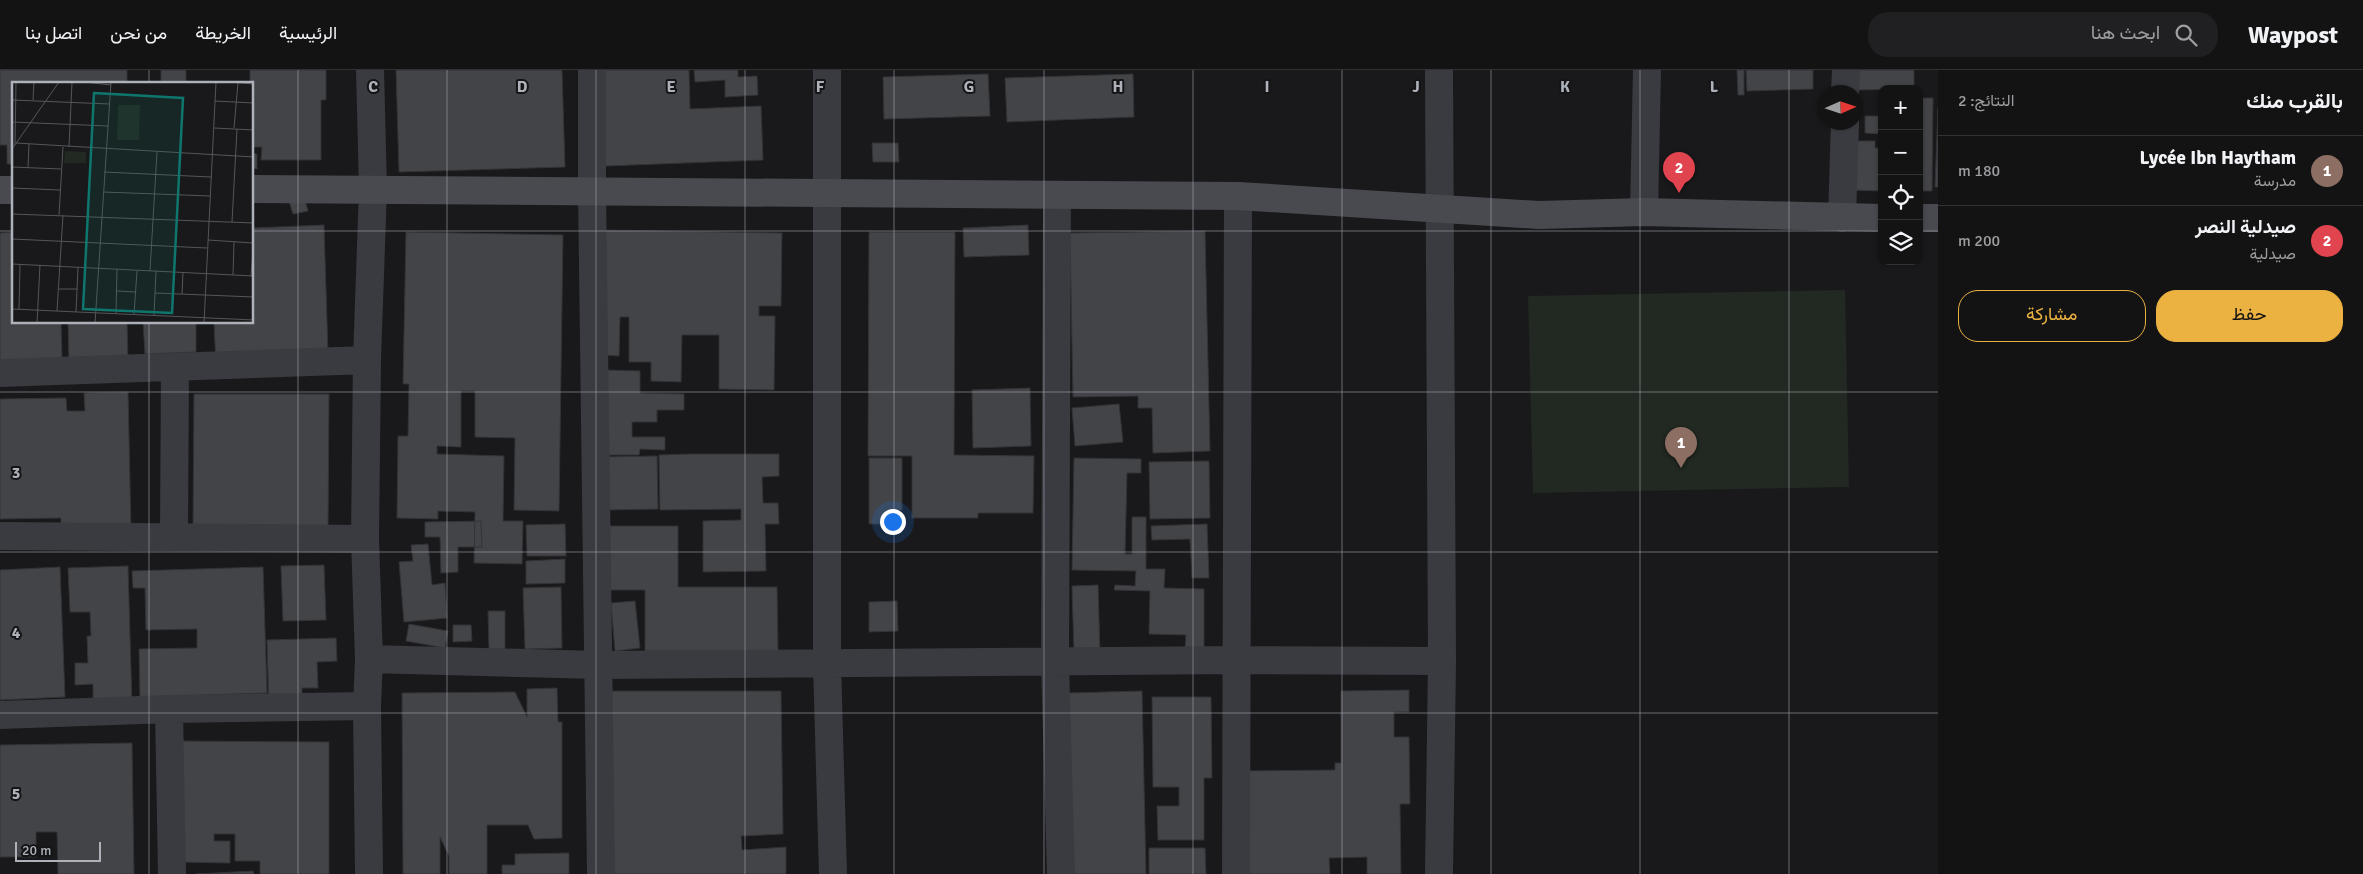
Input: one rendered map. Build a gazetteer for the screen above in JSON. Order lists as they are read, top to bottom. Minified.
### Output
{"scale_bar":"20 m","north":"right","page":{"header":"Waypost","search":"ابحث هنا","nav":["الرئيسية","الخريطة","من نحن","اتصل بنا"],"heading":["بالقرب منك","النتائج: 2"],"map_buttons":["+","−"],"list":[{"mark":"1","name":"Lycée Ibn Haytham","note":"مدرسة","value":"180 m"},{"mark":"2","name":"صيدلية النصر","note":"صيدلية","value":"200 m"}],"pins":["2","1"],"buttons":["حفظ","مشاركة"],"scale":"20 m"},"grid":{"columns":["C","D","E","F","G","H","I","J","K","L"],"rows":["3","4","5"]}}
